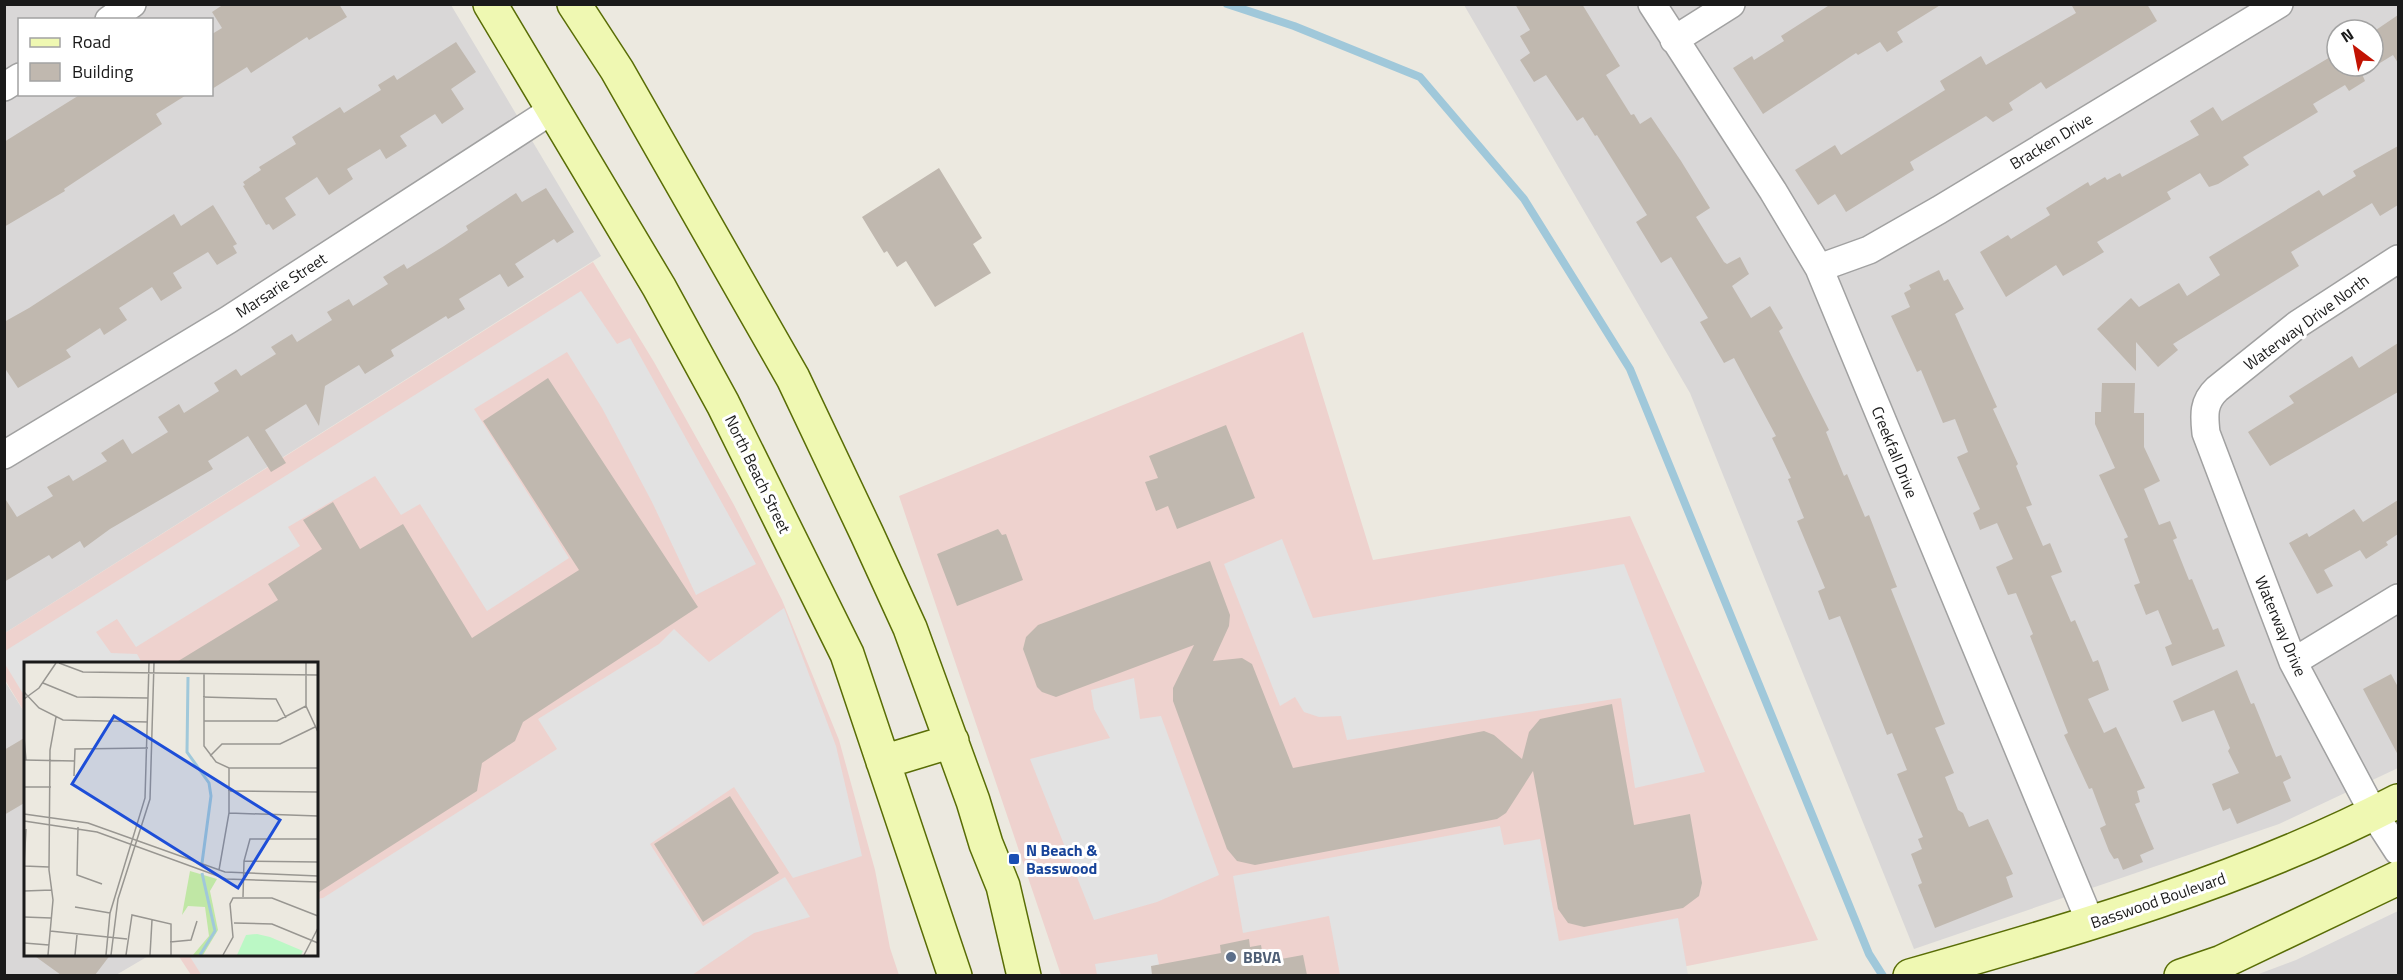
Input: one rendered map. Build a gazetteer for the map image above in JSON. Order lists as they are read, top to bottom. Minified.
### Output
{"streets":{"main road":["North Beach Street","Basswood Boulevard"],"street":["Bracken Drive","Marsarie Street","Waterway Drive North","Creekfall Drive","Waterway Drive"]},"crossings":[["Bracken Drive","Creekfall Drive"],["Marsarie Street","North Beach Street"],["Waterway Drive North","Waterway Drive"],["Creekfall Drive","Basswood Boulevard"],["Waterway Drive","Basswood Boulevard"]],"places":{"transit":["N Beach & Basswood"],"other":["BBVA"]},"legend":["Road","Building"],"north":"top left"}
